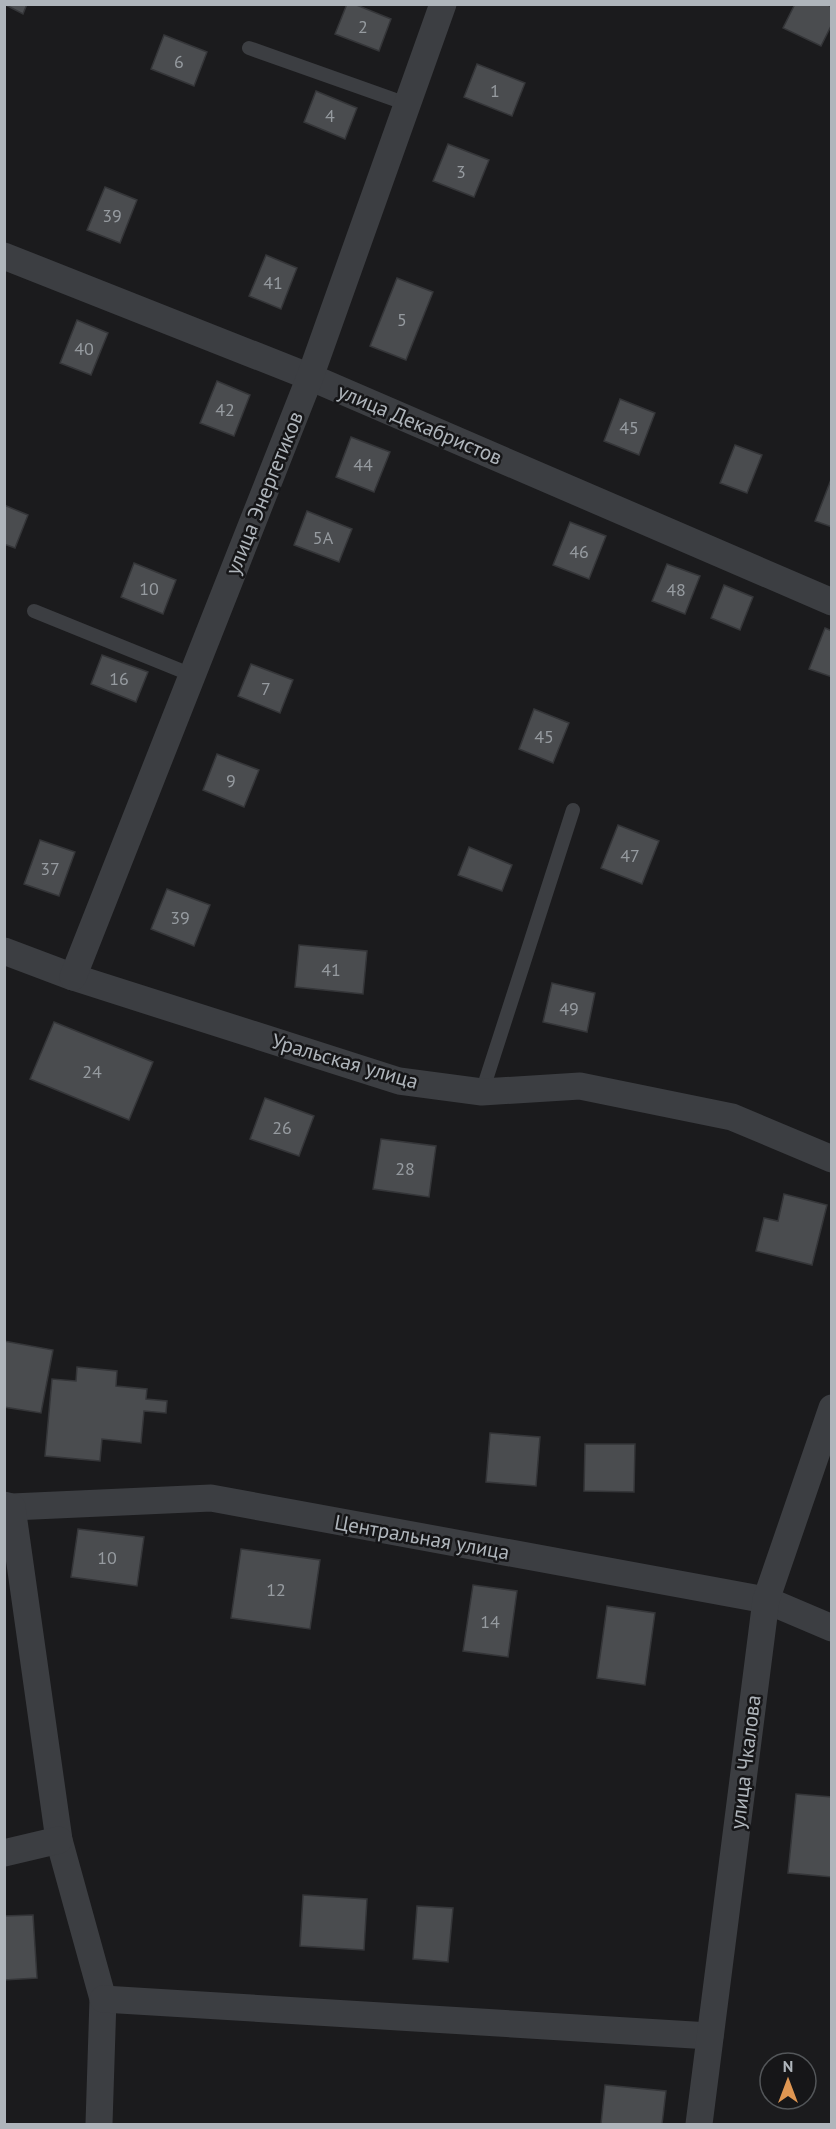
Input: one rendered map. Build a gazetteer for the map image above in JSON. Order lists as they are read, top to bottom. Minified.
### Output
{"streets":{"street":["улица Декабристов","улица Энергетиков","Уральская улица","Центральная улица","улица Чкалова"]},"crossings":[["улица Декабристов","улица Энергетиков"],["улица Энергетиков","Уральская улица"],["Центральная улица","улица Чкалова"]],"house_numbers":["2","6","1","4","3","39","41","5","40","42","45","44","5А","46","10","48","16","7","45","9","47","37","39","41","49","24","26","28","10","12","14"],"north":"top"}
